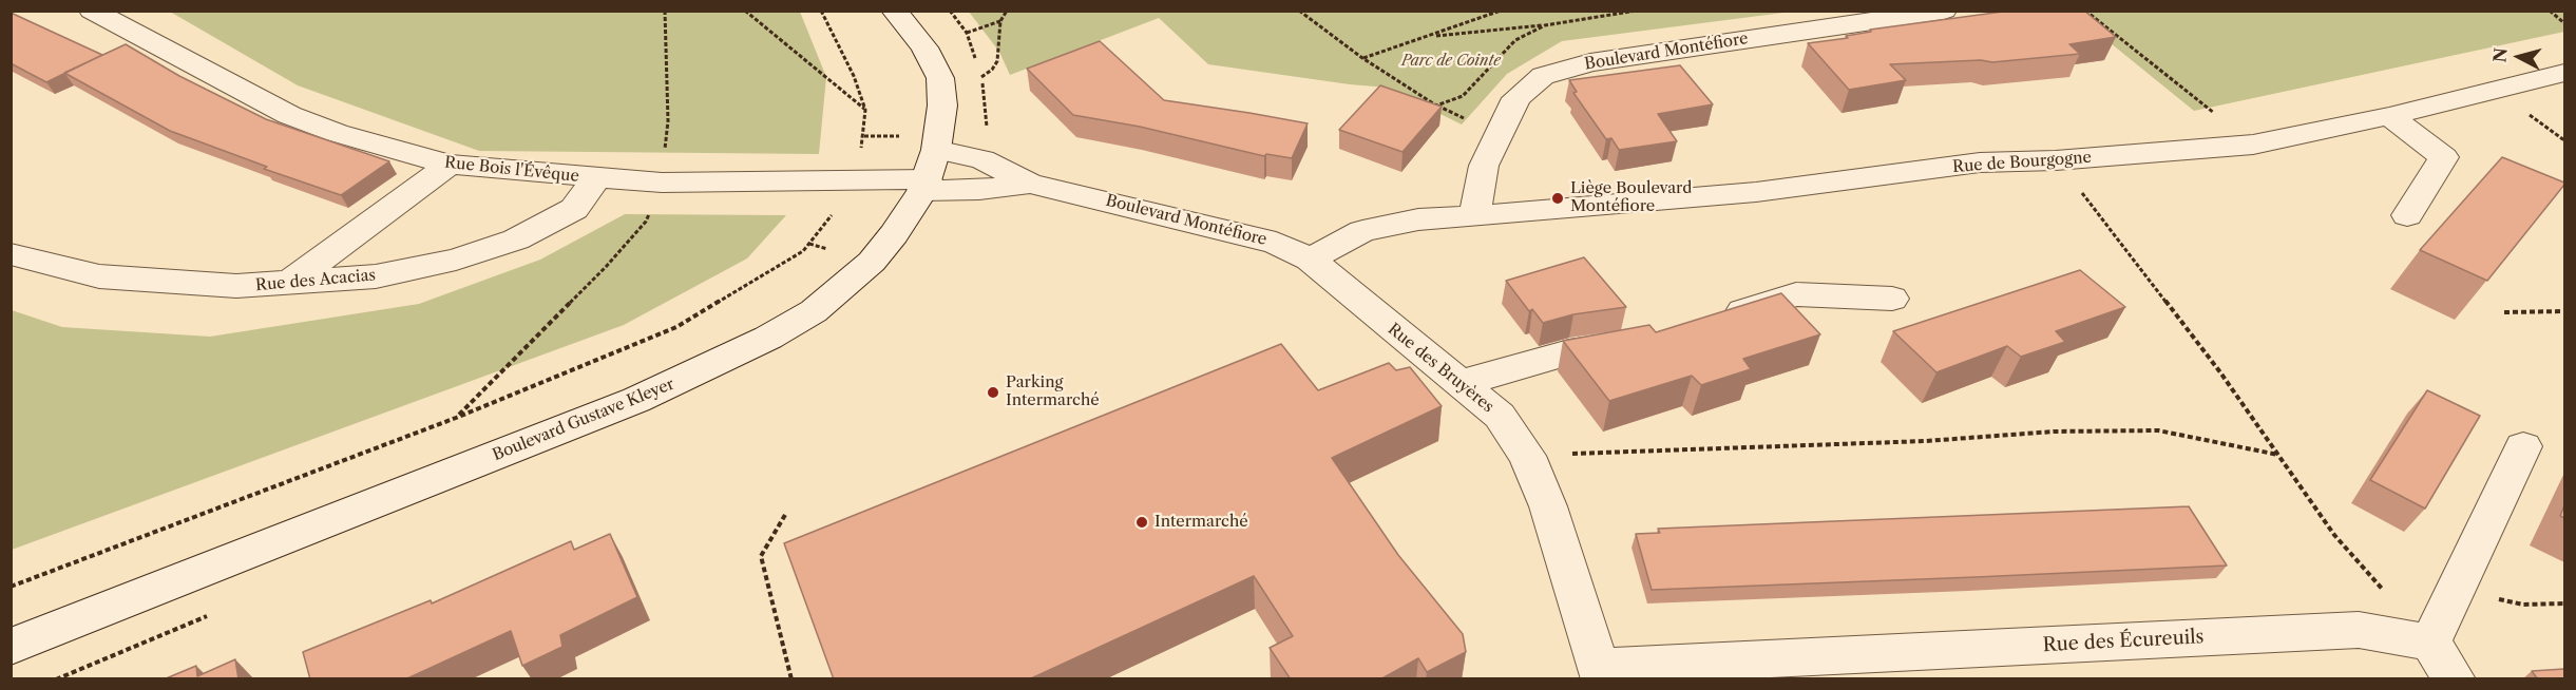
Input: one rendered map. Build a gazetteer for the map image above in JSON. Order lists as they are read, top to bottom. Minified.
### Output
{"streets":{"street":["Boulevard Montéfiore","Rue de Bourgogne","Rue Bois l'Évêque","Rue des Acacias","Rue des Bruyères","Boulevard Gustave Kleyer","Rue des Écureuils"]},"crossings":[["Boulevard Montéfiore","Rue de Bourgogne"],["Boulevard Montéfiore","Rue Bois l'Évêque"],["Boulevard Montéfiore","Rue des Bruyères"],["Boulevard Montéfiore","Boulevard Gustave Kleyer"],["Rue Bois l'Évêque","Rue des Acacias"],["Rue Bois l'Évêque","Boulevard Gustave Kleyer"],["Rue des Bruyères","Rue des Écureuils"]],"parks":["Parc de Cointe"],"places":["Liège Boulevard Montéfiore","Parking Intermarché","Intermarché"],"north":"left"}
